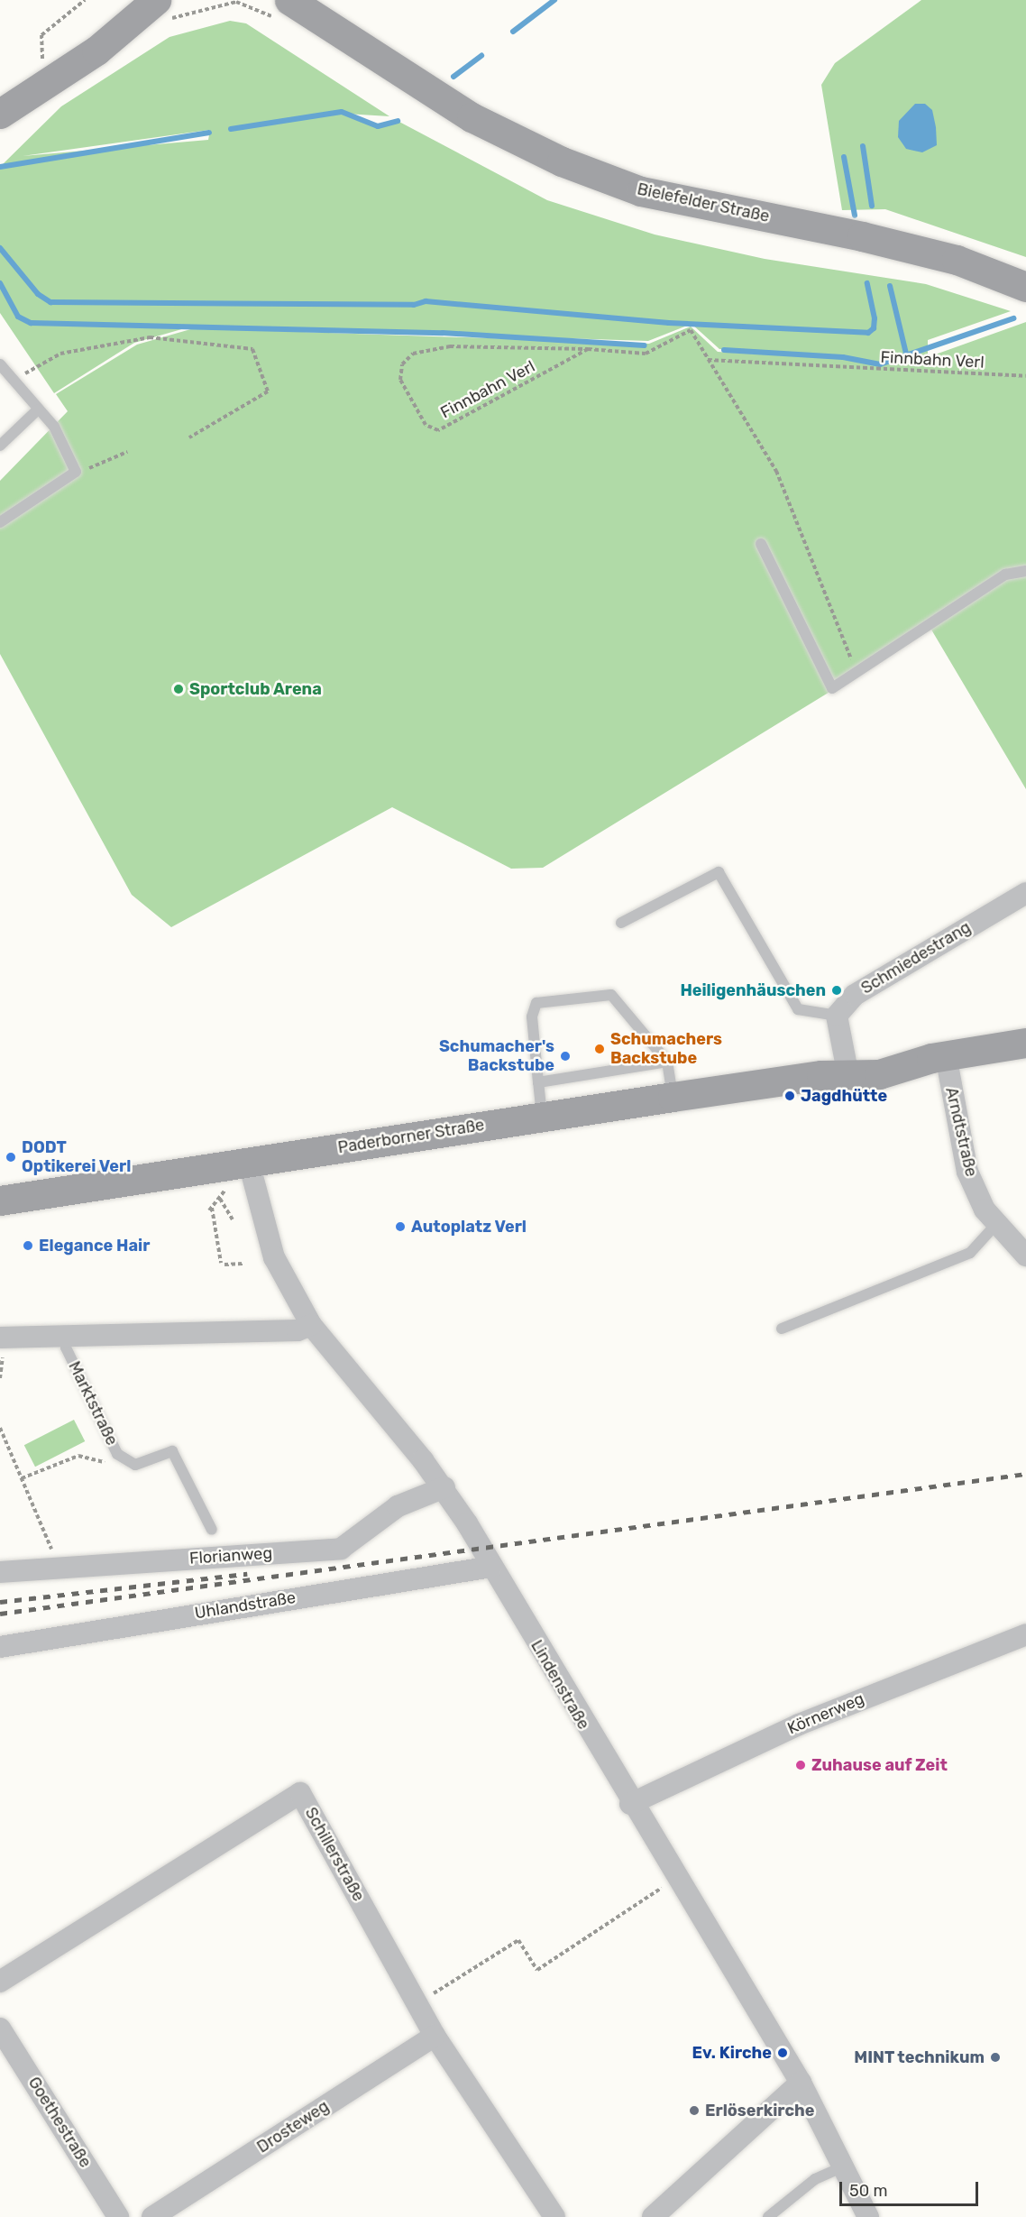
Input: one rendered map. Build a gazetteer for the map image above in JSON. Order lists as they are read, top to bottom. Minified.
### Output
{"streets":{"main road":["Bielefelder Straße","Paderborner Straße"],"street":["Schmiedestrang","Arndtstraße","Florianweg","Uhlandstraße","Lindenstraße","Körnerweg","Schillerstraße","Goethestraße","Drosteweg"],"lane":["Marktstraße"],"path":["Finnbahn Verl"]},"crossings":[["Arndtstraße","Paderborner Straße"],["Paderborner Straße","Lindenstraße"],["Florianweg","Lindenstraße"],["Uhlandstraße","Lindenstraße"],["Lindenstraße","Körnerweg"],["Schillerstraße","Drosteweg"]],"places":["Sportclub Arena","Heiligenhäuschen","Schumachers Backstube","Schumacher's Backstube","Jagdhütte","DODT Optikerei Verl","Autoplatz Verl","Elegance Hair","Zuhause auf Zeit","Ev. Kirche","MINT technikum","Erlöserkirche"],"scale_bar":"50 m"}
